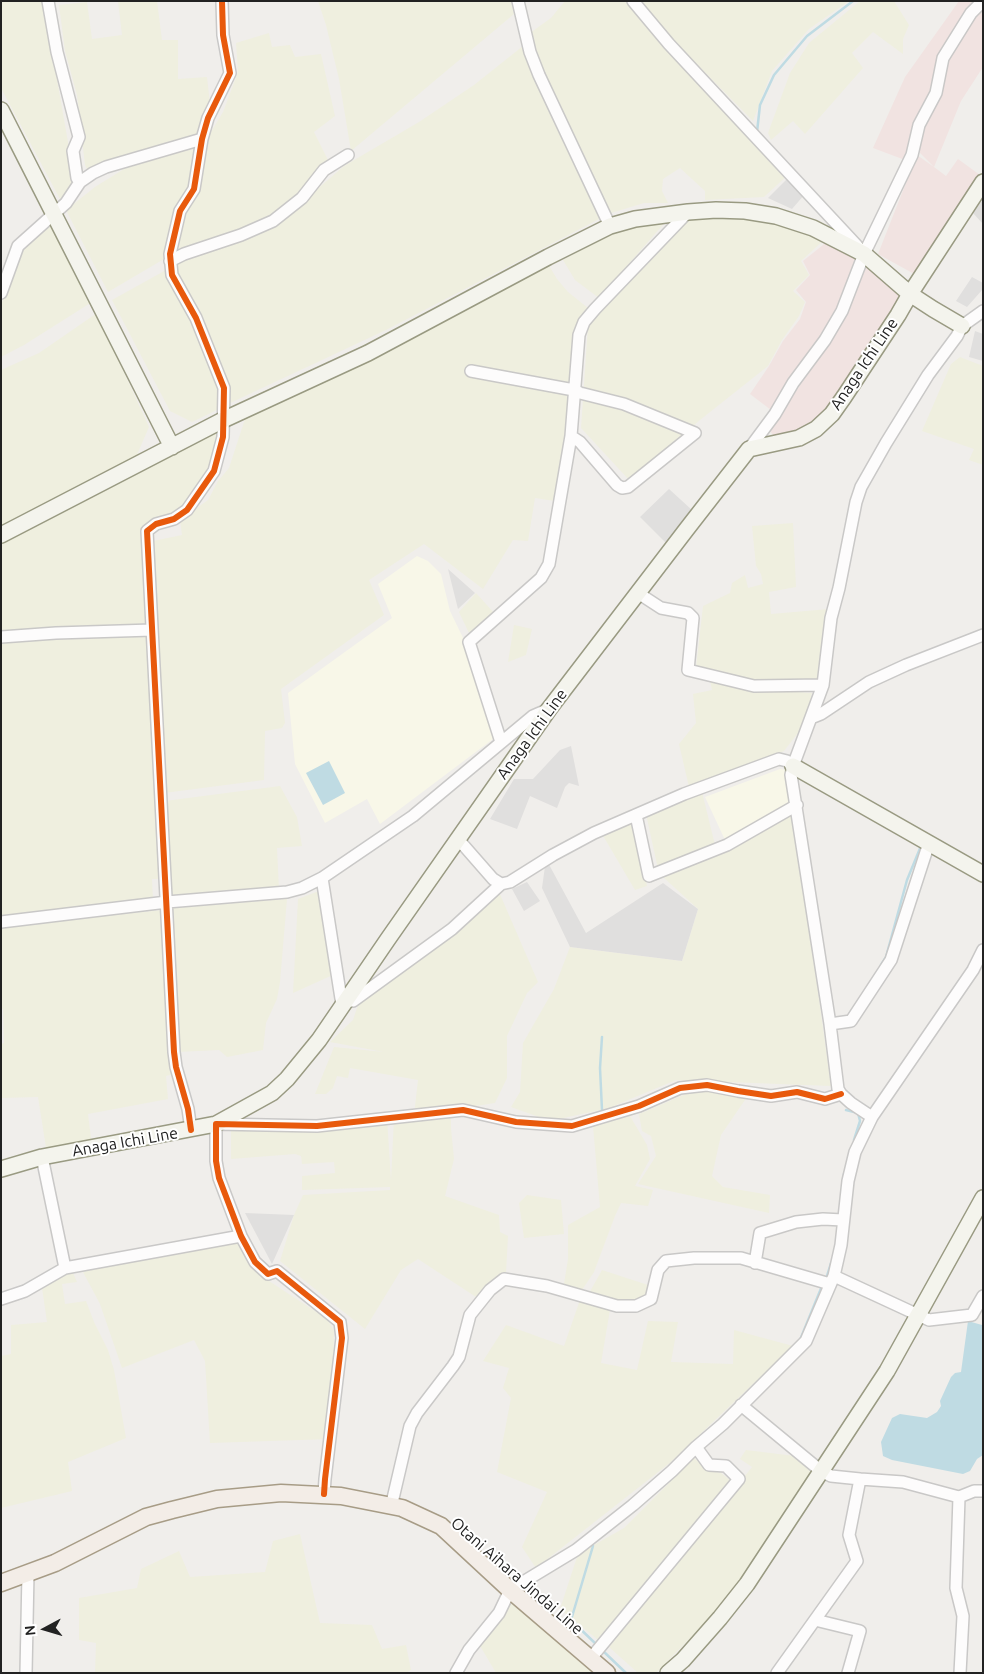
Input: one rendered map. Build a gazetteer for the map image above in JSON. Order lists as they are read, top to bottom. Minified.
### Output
{"streets":{"main road":["Otani Aihara Jindai Line"],"street":["Anaga Ichi Line"]},"north":"left"}
